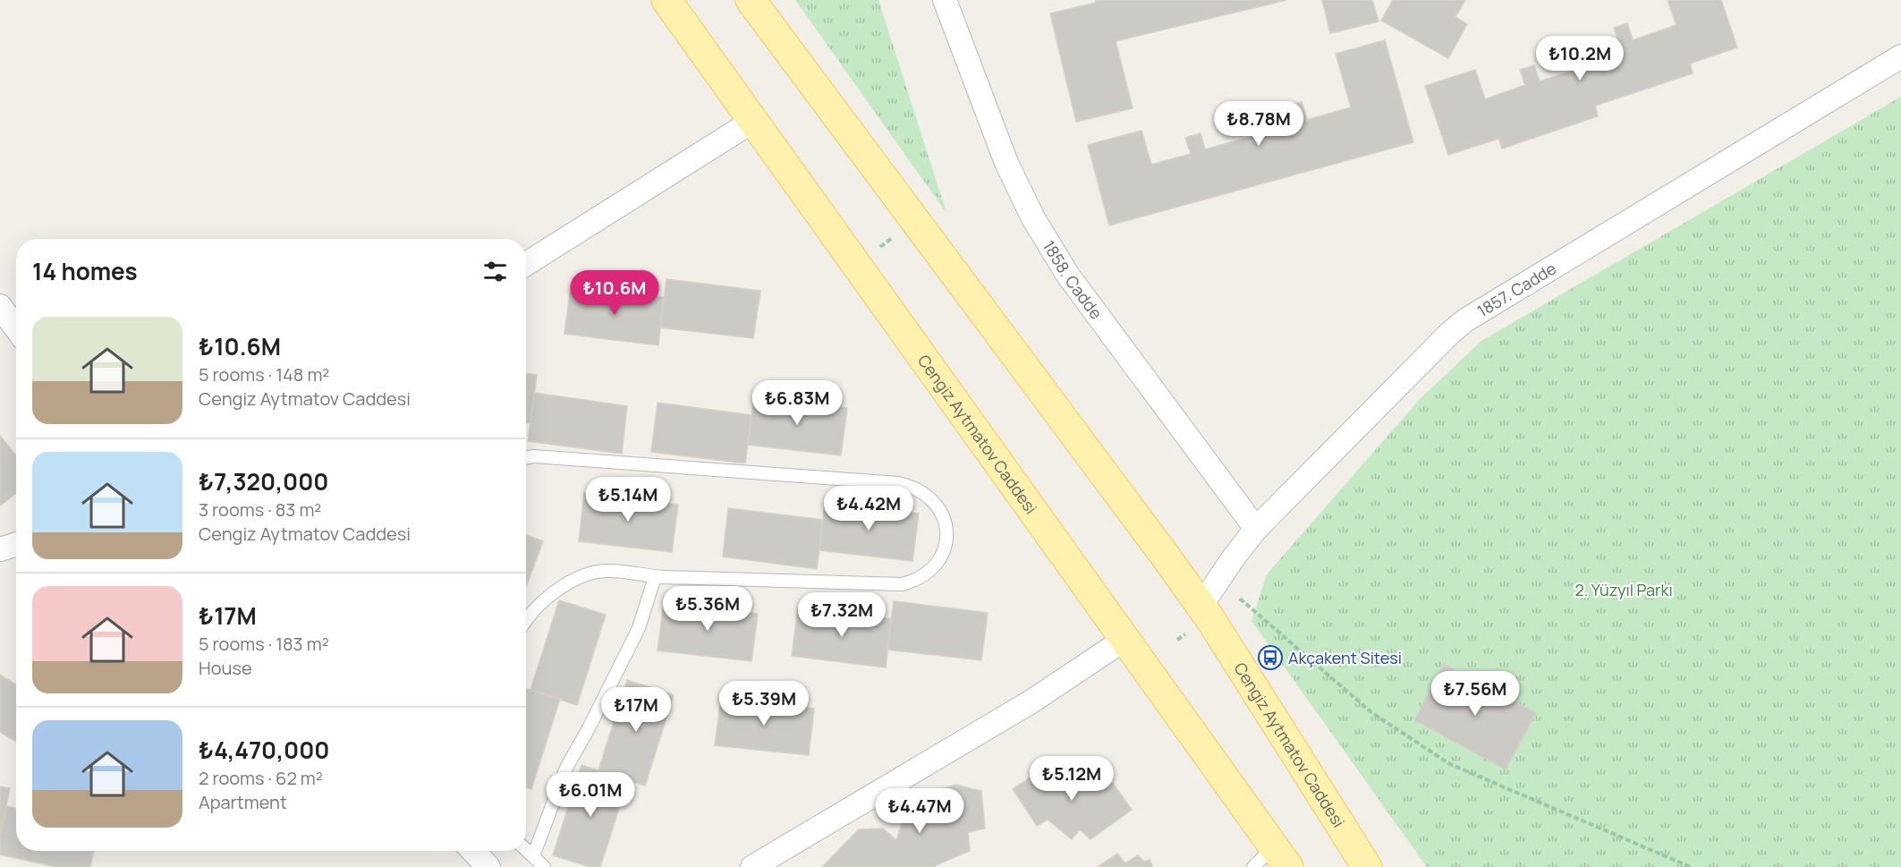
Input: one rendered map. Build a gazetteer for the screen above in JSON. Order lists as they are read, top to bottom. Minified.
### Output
{"streets":{"main road":["Cengiz Aytmatov Caddesi"],"street":["1858. Cadde","1857. Cadde"]},"crossings":[["1858. Cadde","1857. Cadde"],["1857. Cadde","Cengiz Aytmatov Caddesi"]],"parks":["2. Yüzyıl Parkı"],"places":{"bus stop":["Akçakent Sitesi"]},"page":{"price":["₺10.2M","₺8.78M","₺10.6M","₺6.83M","₺5.14M","₺4.42M","₺5.36M","₺7.32M","₺7.56M","₺5.39M","₺17M","₺5.12M","₺6.01M","₺4.47M"],"heading":"14 homes","list":[{"name":"₺10.6M","note":"5 rooms · 148 m² · Cengiz Aytmatov Caddesi"},{"name":"₺7,320,000","note":"3 rooms · 83 m² · Cengiz Aytmatov Caddesi"},{"name":"₺17M","note":"5 rooms · 183 m² · House"},{"name":"₺4,470,000","note":"2 rooms · 62 m² · Apartment"}]}}
